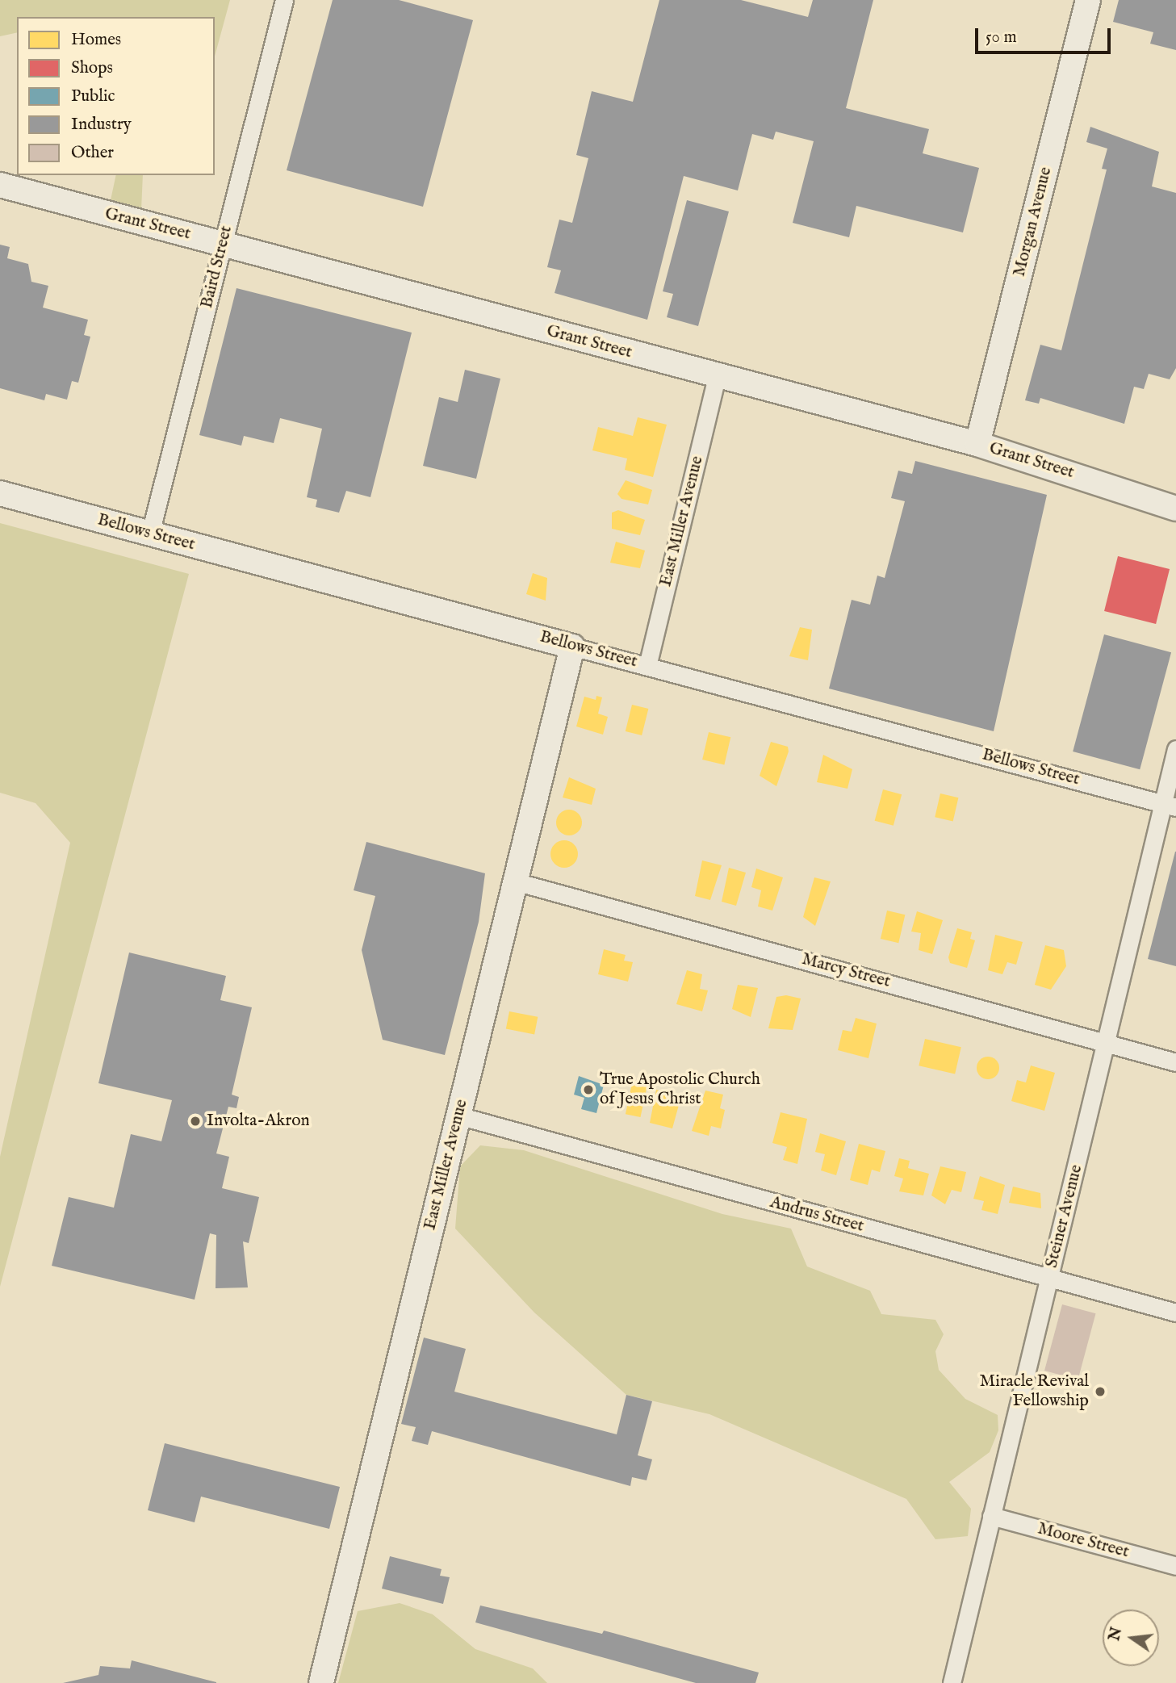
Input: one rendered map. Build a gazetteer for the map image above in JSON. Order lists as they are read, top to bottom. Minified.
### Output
{"streets":{"street":["Morgan Avenue","Grant Street","Baird Street","East Miller Avenue","Bellows Street","Marcy Street","Andrus Street","Steiner Avenue","Moore Street"]},"crossings":[["Morgan Avenue","Grant Street"],["Grant Street","Baird Street"],["Grant Street","East Miller Avenue"],["Baird Street","Bellows Street"],["East Miller Avenue","Bellows Street"],["East Miller Avenue","Marcy Street"],["East Miller Avenue","Andrus Street"],["Bellows Street","Steiner Avenue"],["Marcy Street","Steiner Avenue"],["Andrus Street","Steiner Avenue"],["Steiner Avenue","Moore Street"]],"places":["True Apostolic Church of Jesus Christ","Involta-Akron","Miracle Revival Fellowship"],"legend":["Homes","Shops","Public","Industry","Other"],"scale_bar":"50 m","north":"left"}
